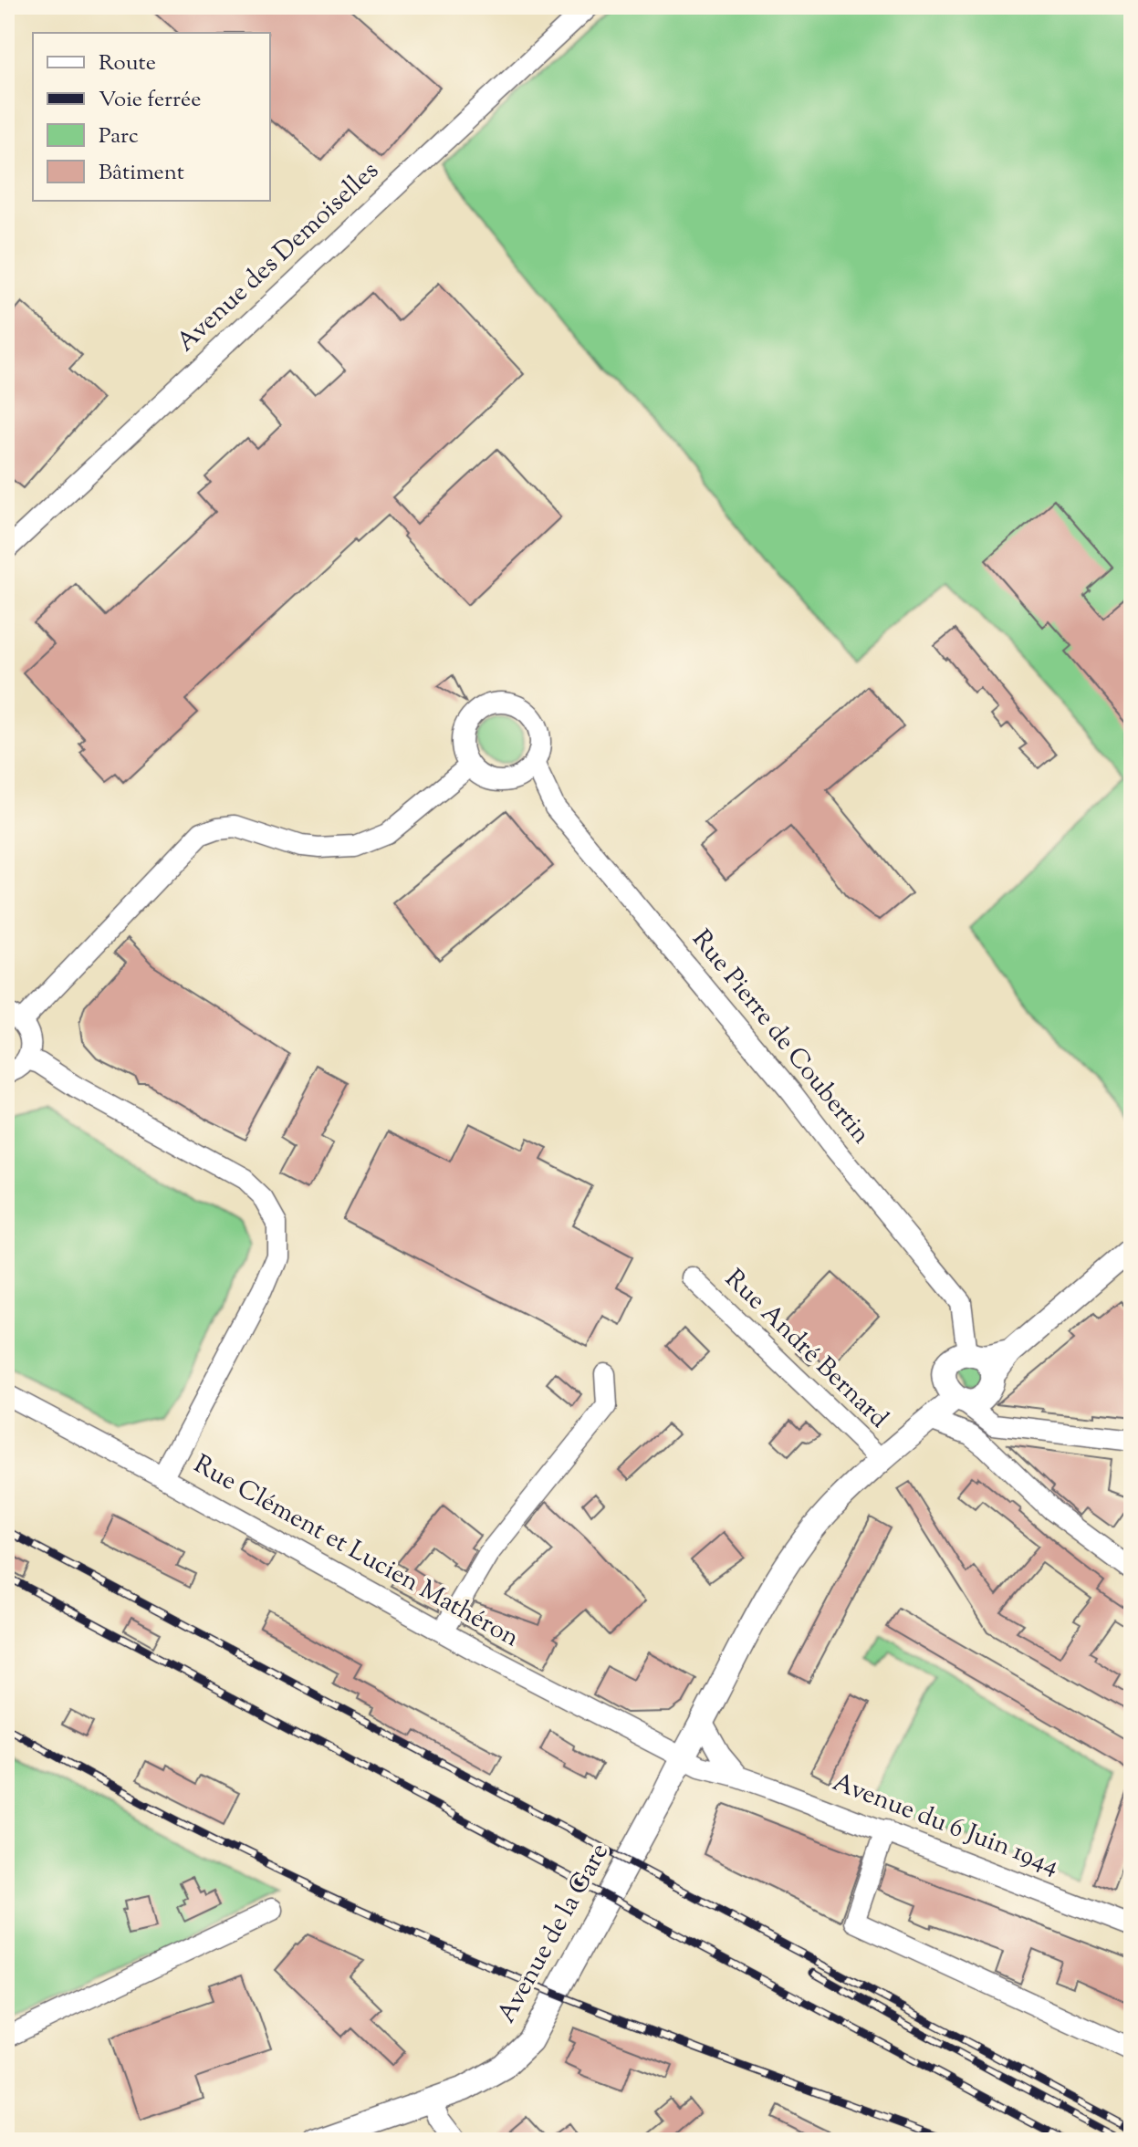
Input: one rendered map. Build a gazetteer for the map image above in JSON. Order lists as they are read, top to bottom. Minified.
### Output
{"streets":{"street":["Avenue des Demoiselles","Rue Pierre de Coubertin","Rue André Bernard","Rue Clément et Lucien Mathéron","Avenue du 6 Juin 1944","Avenue de la Gare"]},"crossings":[["Rue Pierre de Coubertin","Avenue de la Gare"],["Rue André Bernard","Avenue de la Gare"],["Rue Clément et Lucien Mathéron","Avenue du 6 Juin 1944"],["Rue Clément et Lucien Mathéron","Avenue de la Gare"],["Avenue du 6 Juin 1944","Avenue de la Gare"]],"legend":["Route","Voie ferrée","Parc","Bâtiment"]}
